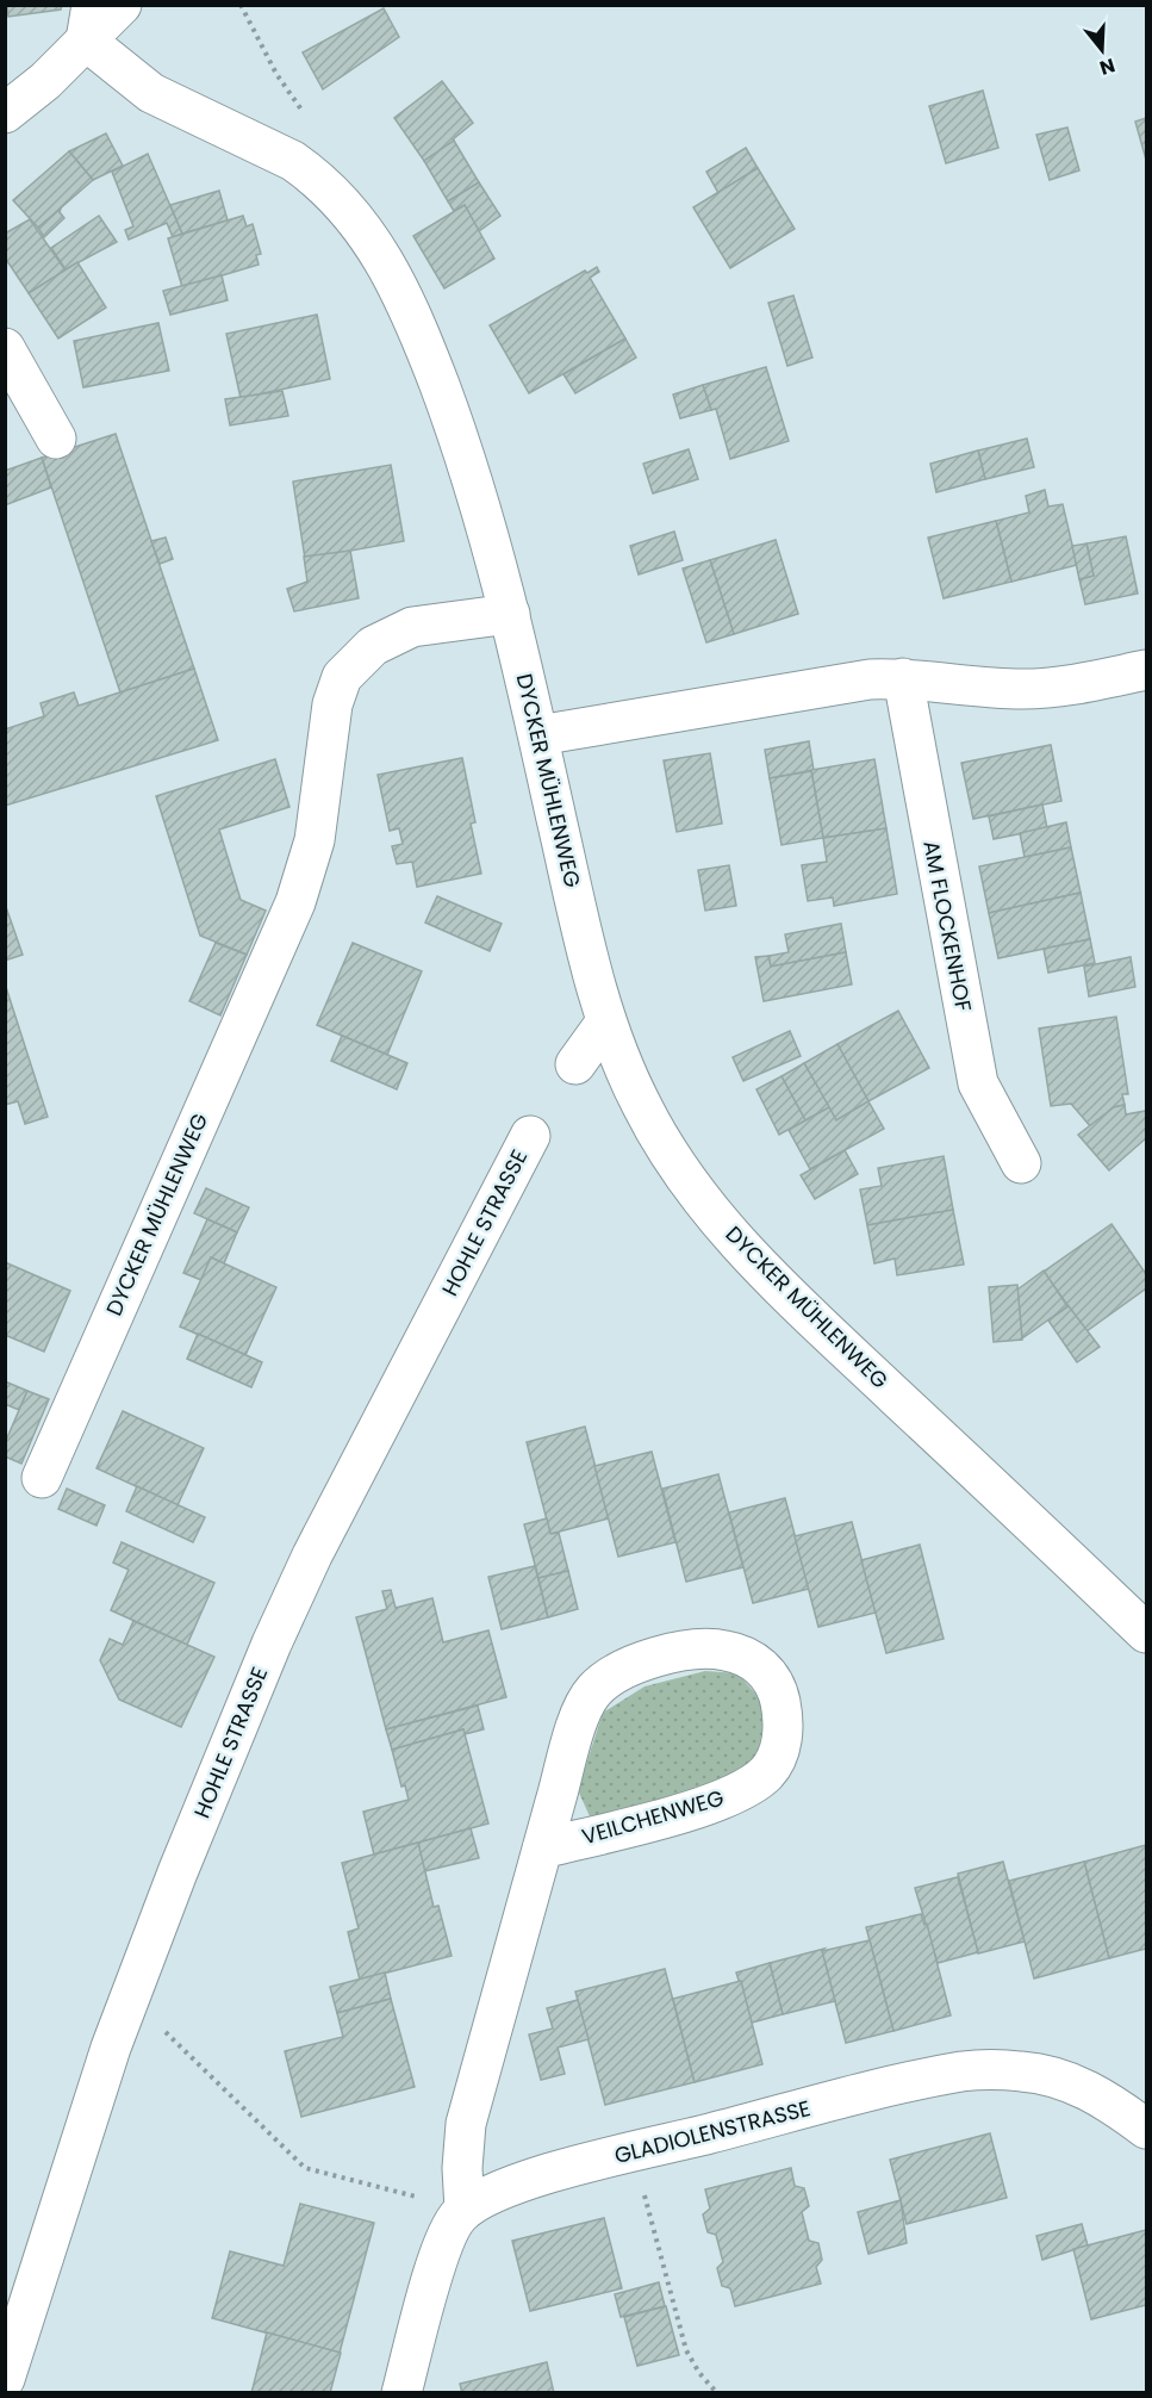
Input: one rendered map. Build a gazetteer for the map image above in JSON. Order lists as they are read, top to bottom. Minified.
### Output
{"streets":{"street":["DYCKER MÜHLENWEG","AM FLOCKENHOF","HOHLE STRASSE","VEILCHENWEG","GLADIOLENSTRASSE"]},"crossings":[["VEILCHENWEG","GLADIOLENSTRASSE"]],"north":"bottom"}
